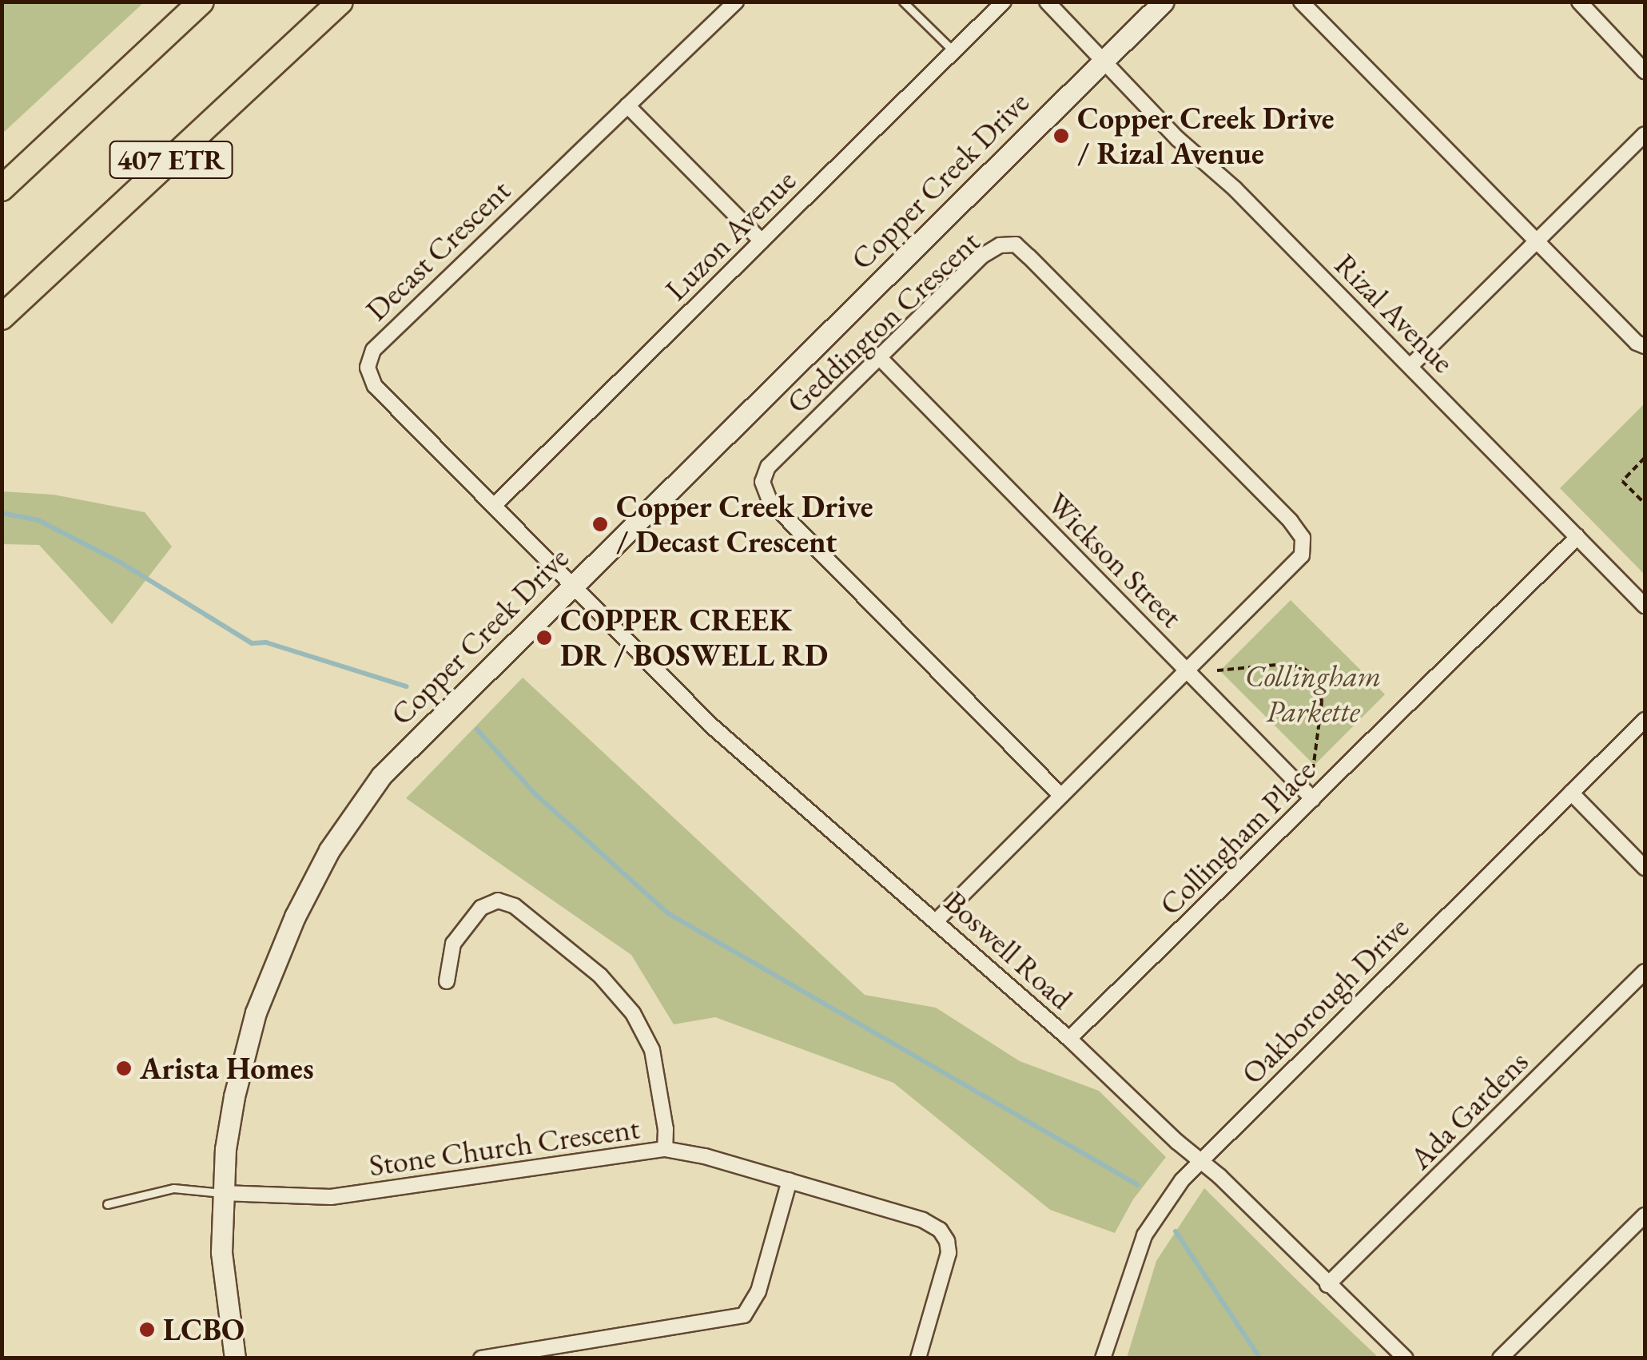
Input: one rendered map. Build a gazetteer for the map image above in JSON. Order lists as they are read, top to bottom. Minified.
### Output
{"streets":{"highway":["407 ETR"],"street":["Copper Creek Drive","Luzon Avenue","Decast Crescent","Rizal Avenue","Geddington Crescent","Wickson Street","Collingham Place","Boswell Road","Oakborough Drive","Ada Gardens","Stone Church Crescent"]},"crossings":[["Copper Creek Drive","Decast Crescent"],["Copper Creek Drive","Rizal Avenue"],["Copper Creek Drive","Boswell Road"],["Copper Creek Drive","Stone Church Crescent"],["Luzon Avenue","Decast Crescent"],["Decast Crescent","Boswell Road"],["Rizal Avenue","Collingham Place"],["Geddington Crescent","Wickson Street"],["Geddington Crescent","Boswell Road"],["Wickson Street","Collingham Place"],["Collingham Place","Boswell Road"],["Boswell Road","Oakborough Drive"],["Boswell Road","Ada Gardens"]],"parks":["Collingham Parkette"],"places":["Copper Creek Drive / Rizal Avenue","Copper Creek Drive / Decast Crescent","COPPER CREEK DR / BOSWELL RD","Arista Homes","LCBO"]}
